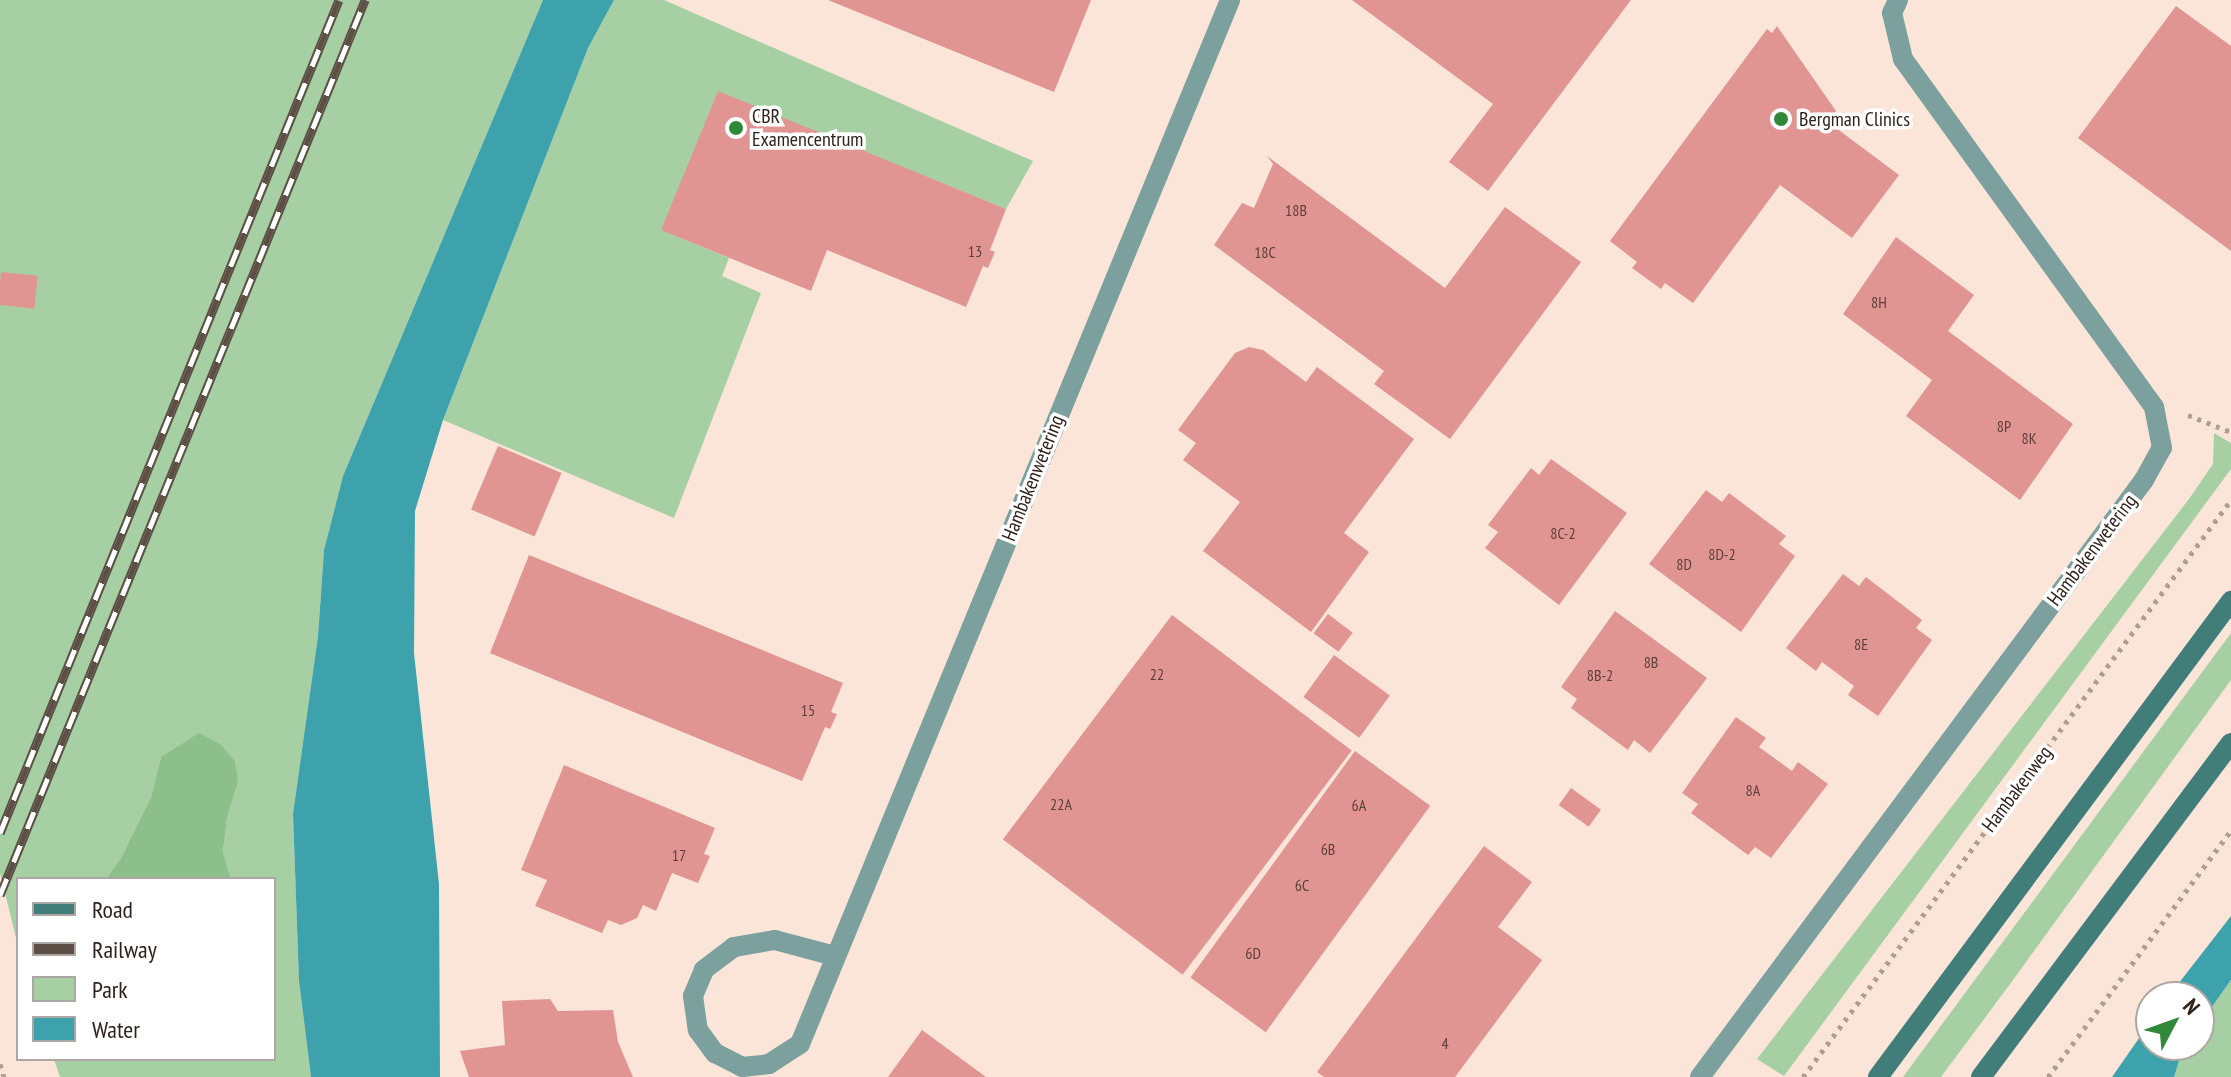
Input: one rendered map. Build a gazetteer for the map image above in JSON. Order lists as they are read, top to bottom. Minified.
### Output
{"streets":{"street":["Hambakenwetering"],"path":["Hambakenweg"]},"places":["Bergman Clinics","CBR Examencentrum"],"house_numbers":["18B","13","18C","8H","8P","8K","8C-2","8D-2","8D","8E","8B","22","8B-2","15","8A","22A","6A","6B","17","6C","6D","4"],"legend":["Road","Railway","Park","Water"],"north":"top right"}
